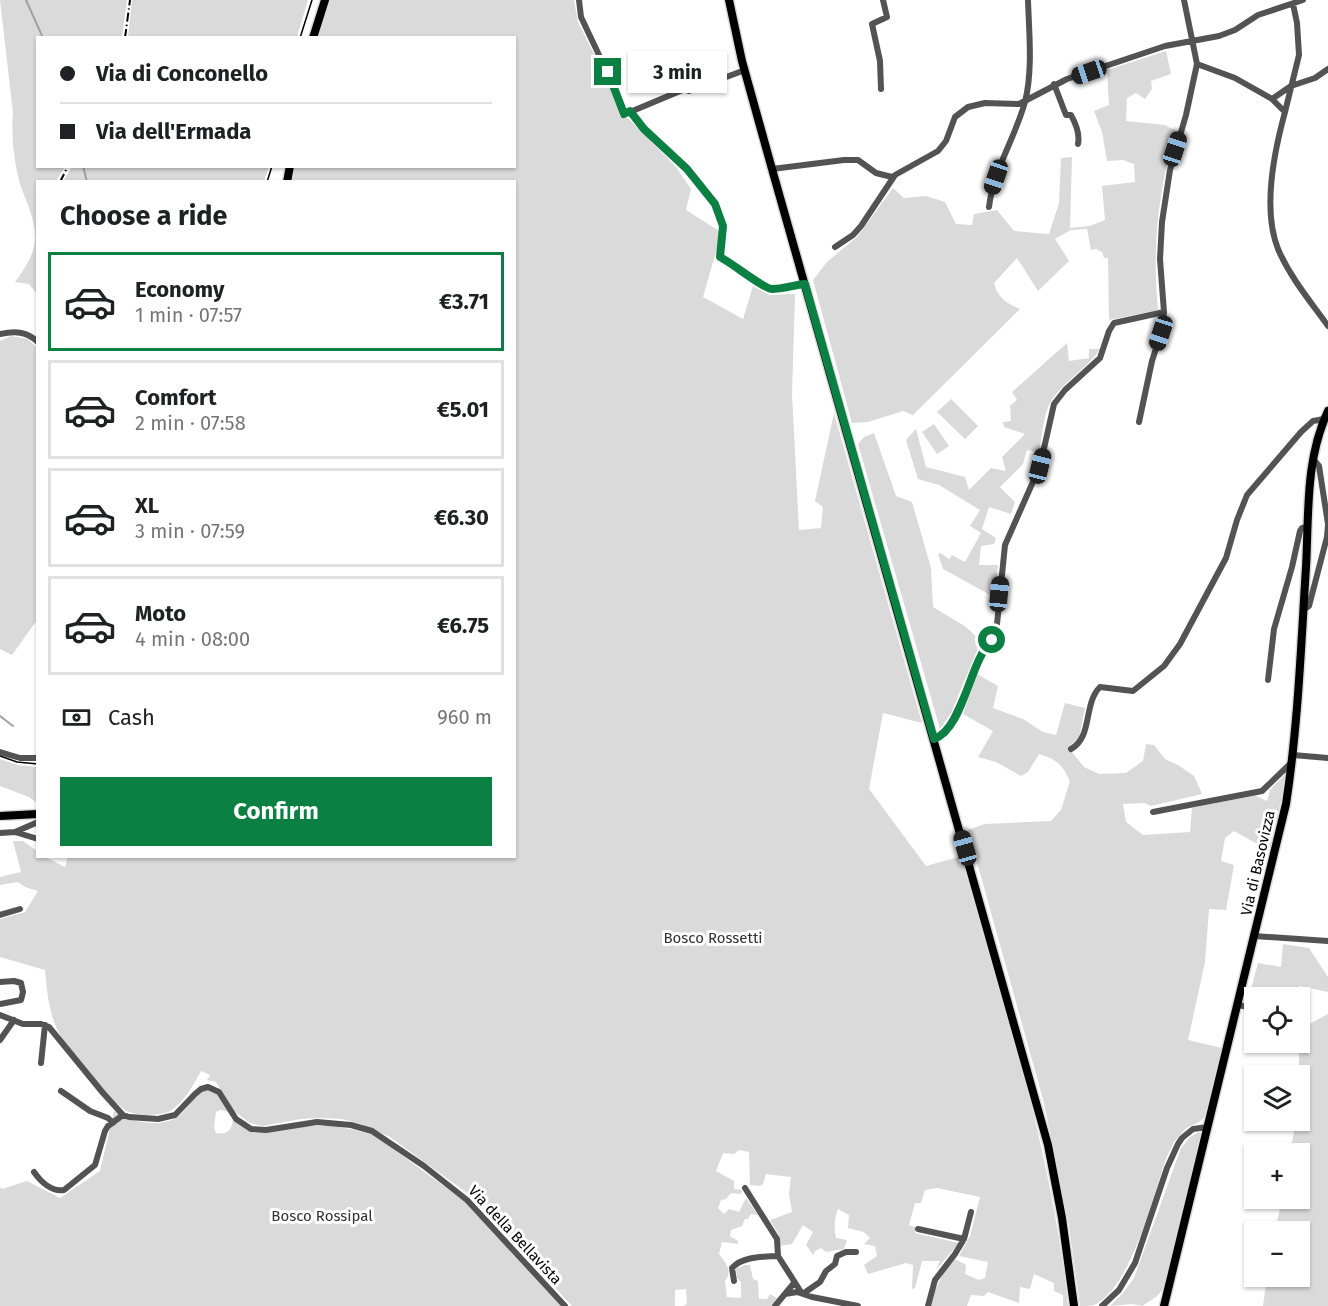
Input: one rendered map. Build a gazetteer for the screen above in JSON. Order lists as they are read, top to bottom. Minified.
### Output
{"streets":{"main road":["Via di Basovizza"],"street":["Via della Bellavista"]},"parks":["Bosco Rossetti","Bosco Rossipal"],"page":{"banner":["Via di Conconello","Via dell'Ermada"],"bubble":"3 min","heading":"Choose a ride","list":[{"name":"Economy","note":"1 min · 07:57","value":"€3.71"},{"name":"Comfort","note":"2 min · 07:58","value":"€5.01"},{"name":"XL","note":"3 min · 07:59","value":"€6.30"},{"name":"Moto","note":"4 min · 08:00","value":"€6.75"}],"pay":["Cash","960 m"],"buttons":"Confirm","map_buttons":["+","−"]}}
